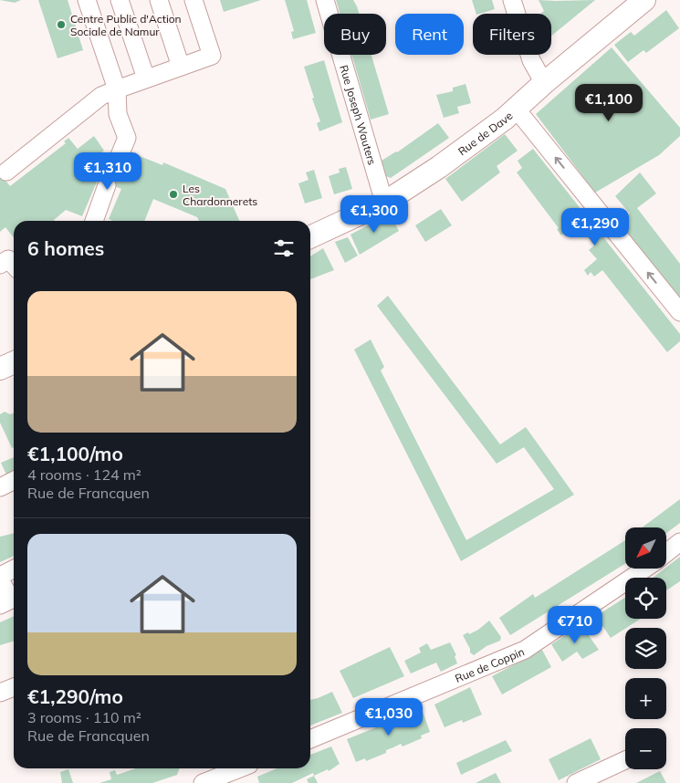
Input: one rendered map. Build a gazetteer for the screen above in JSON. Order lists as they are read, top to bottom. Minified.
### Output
{"streets":{"main road":["Rue de Dave"],"street":["Rue Joseph Wauters","Rue de Coppin"]},"crossings":[["Rue Joseph Wauters","Rue de Dave"]],"places":["Centre Public d'Action Sociale de Namur","Les Chardonnerets"],"north":"bottom left","page":{"chip":["Buy","Rent","Filters"],"price":["€1,100","€1,310","€1,300","€1,290","€710","€1,030"],"heading":"6 homes","list":[{"name":"€1,100/mo","note":"4 rooms · 124 m² · Rue de Francquen"},{"name":"€1,290/mo","note":"3 rooms · 110 m² · Rue de Francquen"}],"map_buttons":["+","−"]}}
